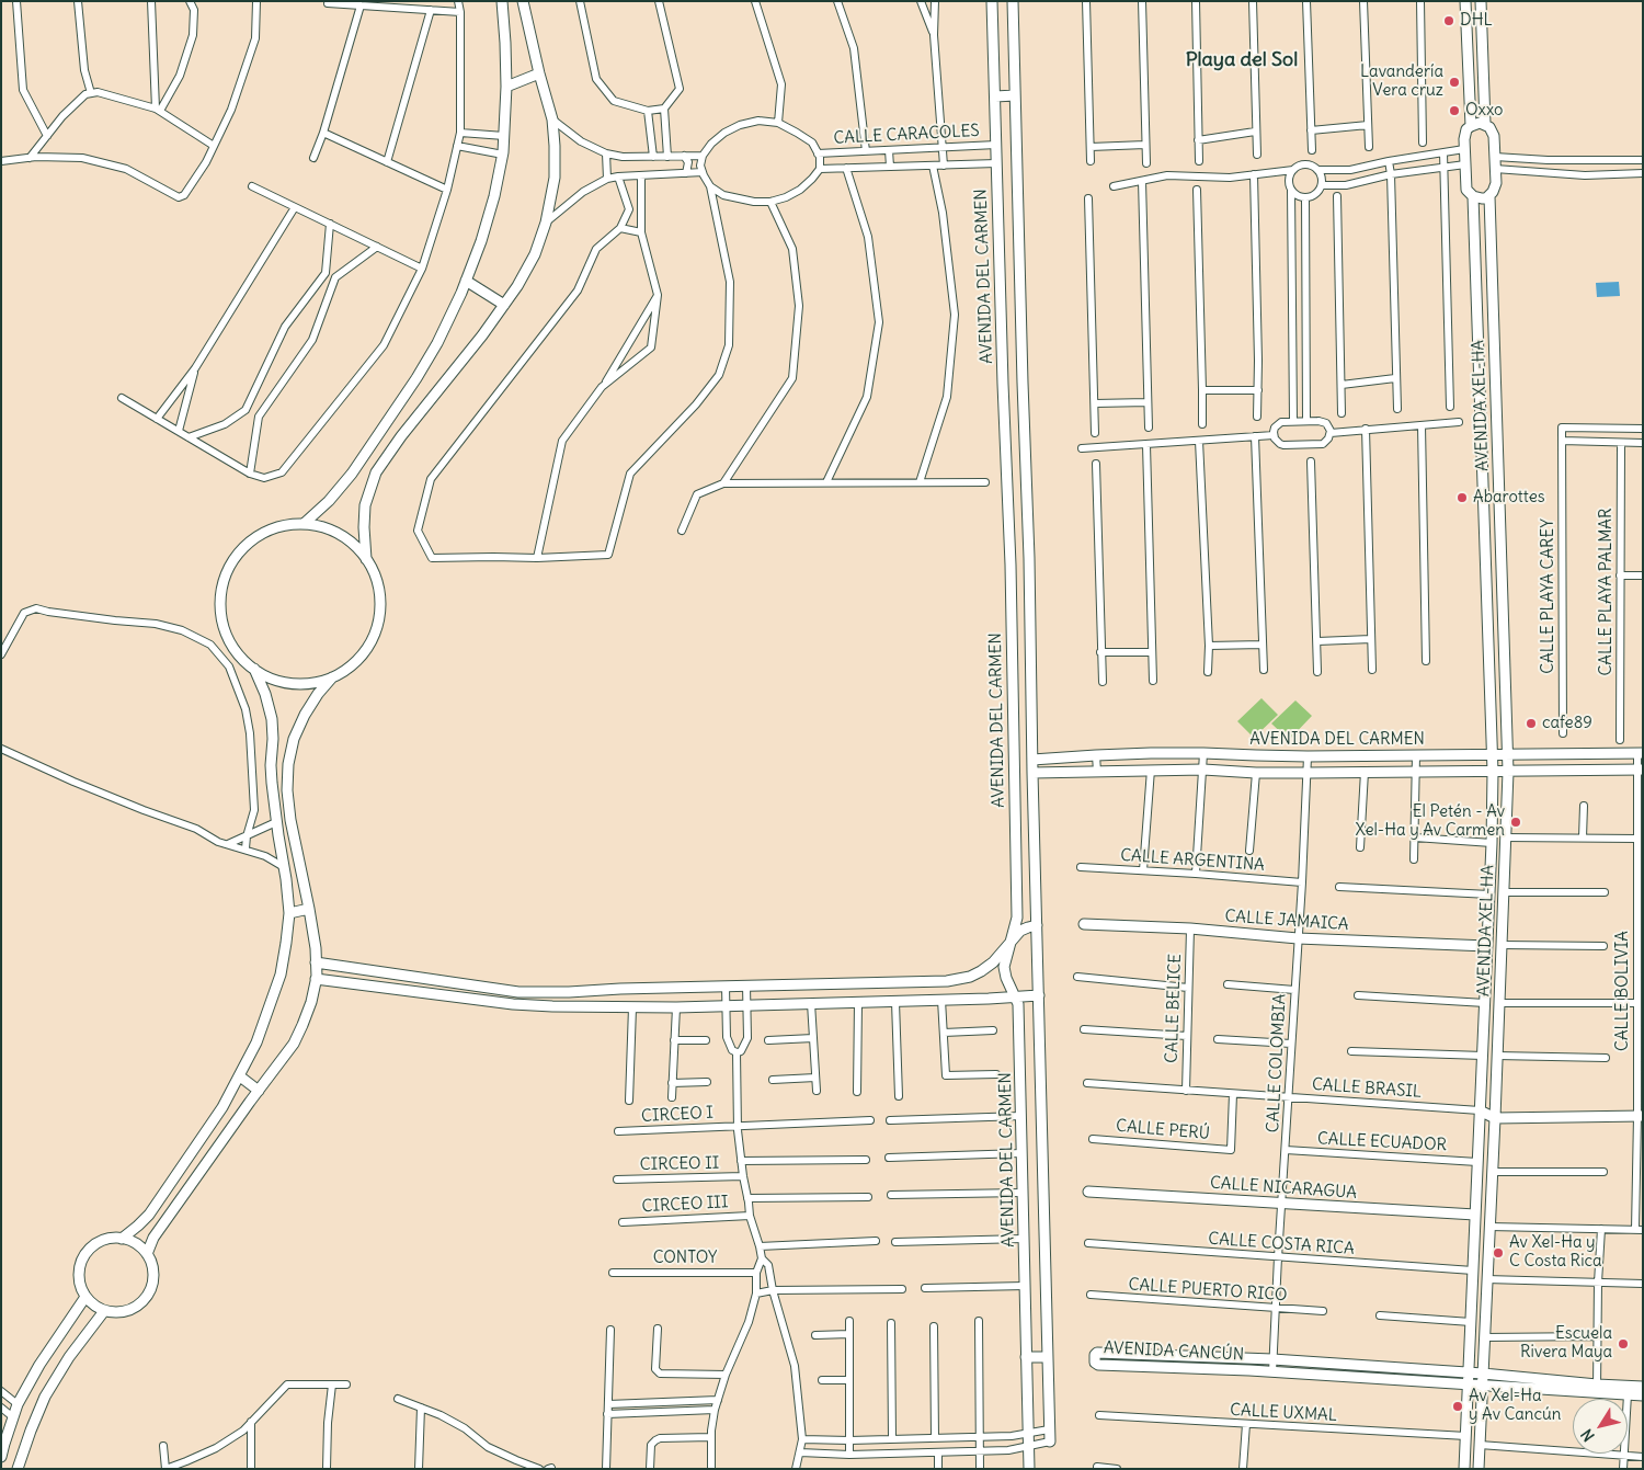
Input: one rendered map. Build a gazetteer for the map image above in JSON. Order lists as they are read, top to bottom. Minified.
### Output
{"streets":{"street":["CALLE CARACOLES","AVENIDA DEL CARMEN","AVENIDA XEL-HA","CALLE PLAYA PALMAR","CALLE PLAYA CAREY","CALLE ARGENTINA","CALLE JAMAICA","CALLE BOLIVIA","CALLE BELICE","CALLE COLOMBIA","CALLE BRASIL","CIRCEO I","CALLE PERÚ","CALLE ECUADOR","CIRCEO II","CALLE NICARAGUA","CIRCEO III","CALLE COSTA RICA","CONTOY","CALLE PUERTO RICO","AVENIDA CANCÚN","CALLE UXMAL"]},"crossings":[["CALLE CARACOLES","AVENIDA DEL CARMEN"],["AVENIDA DEL CARMEN","AVENIDA XEL-HA"],["AVENIDA DEL CARMEN","CALLE BOLIVIA"],["AVENIDA DEL CARMEN","CALLE COLOMBIA"],["AVENIDA XEL-HA","CALLE JAMAICA"],["AVENIDA XEL-HA","CALLE BRASIL"],["AVENIDA XEL-HA","CALLE ECUADOR"],["AVENIDA XEL-HA","CALLE NICARAGUA"],["AVENIDA XEL-HA","CALLE COSTA RICA"],["AVENIDA XEL-HA","AVENIDA CANCÚN"],["AVENIDA XEL-HA","CALLE UXMAL"],["CALLE ARGENTINA","CALLE COLOMBIA"],["CALLE JAMAICA","CALLE BELICE"],["CALLE JAMAICA","CALLE COLOMBIA"],["CALLE BOLIVIA","CALLE BRASIL"],["CALLE BELICE","CALLE BRASIL"],["CALLE COLOMBIA","CALLE BRASIL"],["CALLE COLOMBIA","CALLE ECUADOR"],["CALLE COLOMBIA","CALLE NICARAGUA"],["CALLE COLOMBIA","CALLE COSTA RICA"],["CALLE COLOMBIA","CALLE PUERTO RICO"],["CALLE COLOMBIA","AVENIDA CANCÚN"],["CALLE BRASIL","CALLE PERÚ"]],"districts":["Playa del Sol"],"places":["DHL","Lavandería Vera cruz","Oxxo","Abarottes","cafe89","El Petén - Av Xel-Ha y Av Carmen","Av Xel-Ha y C Costa Rica","Escuela Rivera Maya","Av Xel-Ha y Av Cancún"],"north":"bottom left"}
